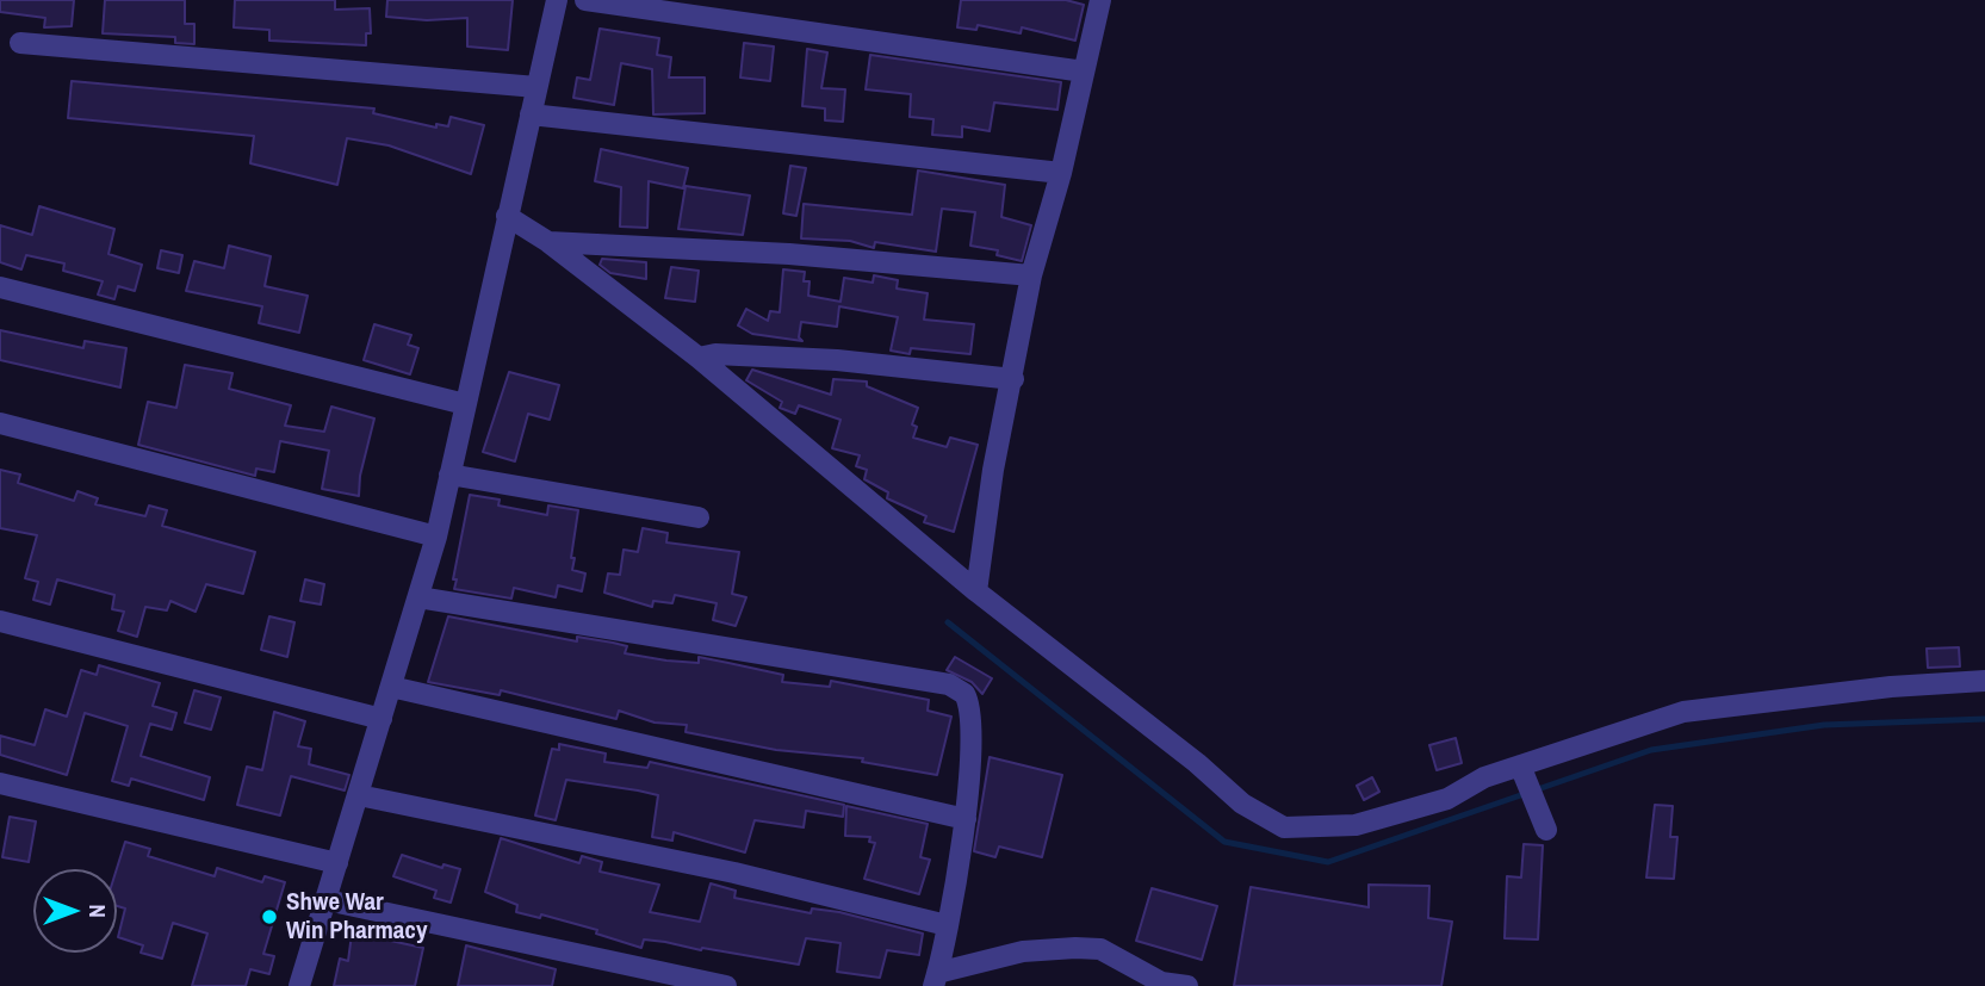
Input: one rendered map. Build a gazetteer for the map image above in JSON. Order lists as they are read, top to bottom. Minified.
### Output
{"places":["Shwe War Win Pharmacy"],"north":"right"}
